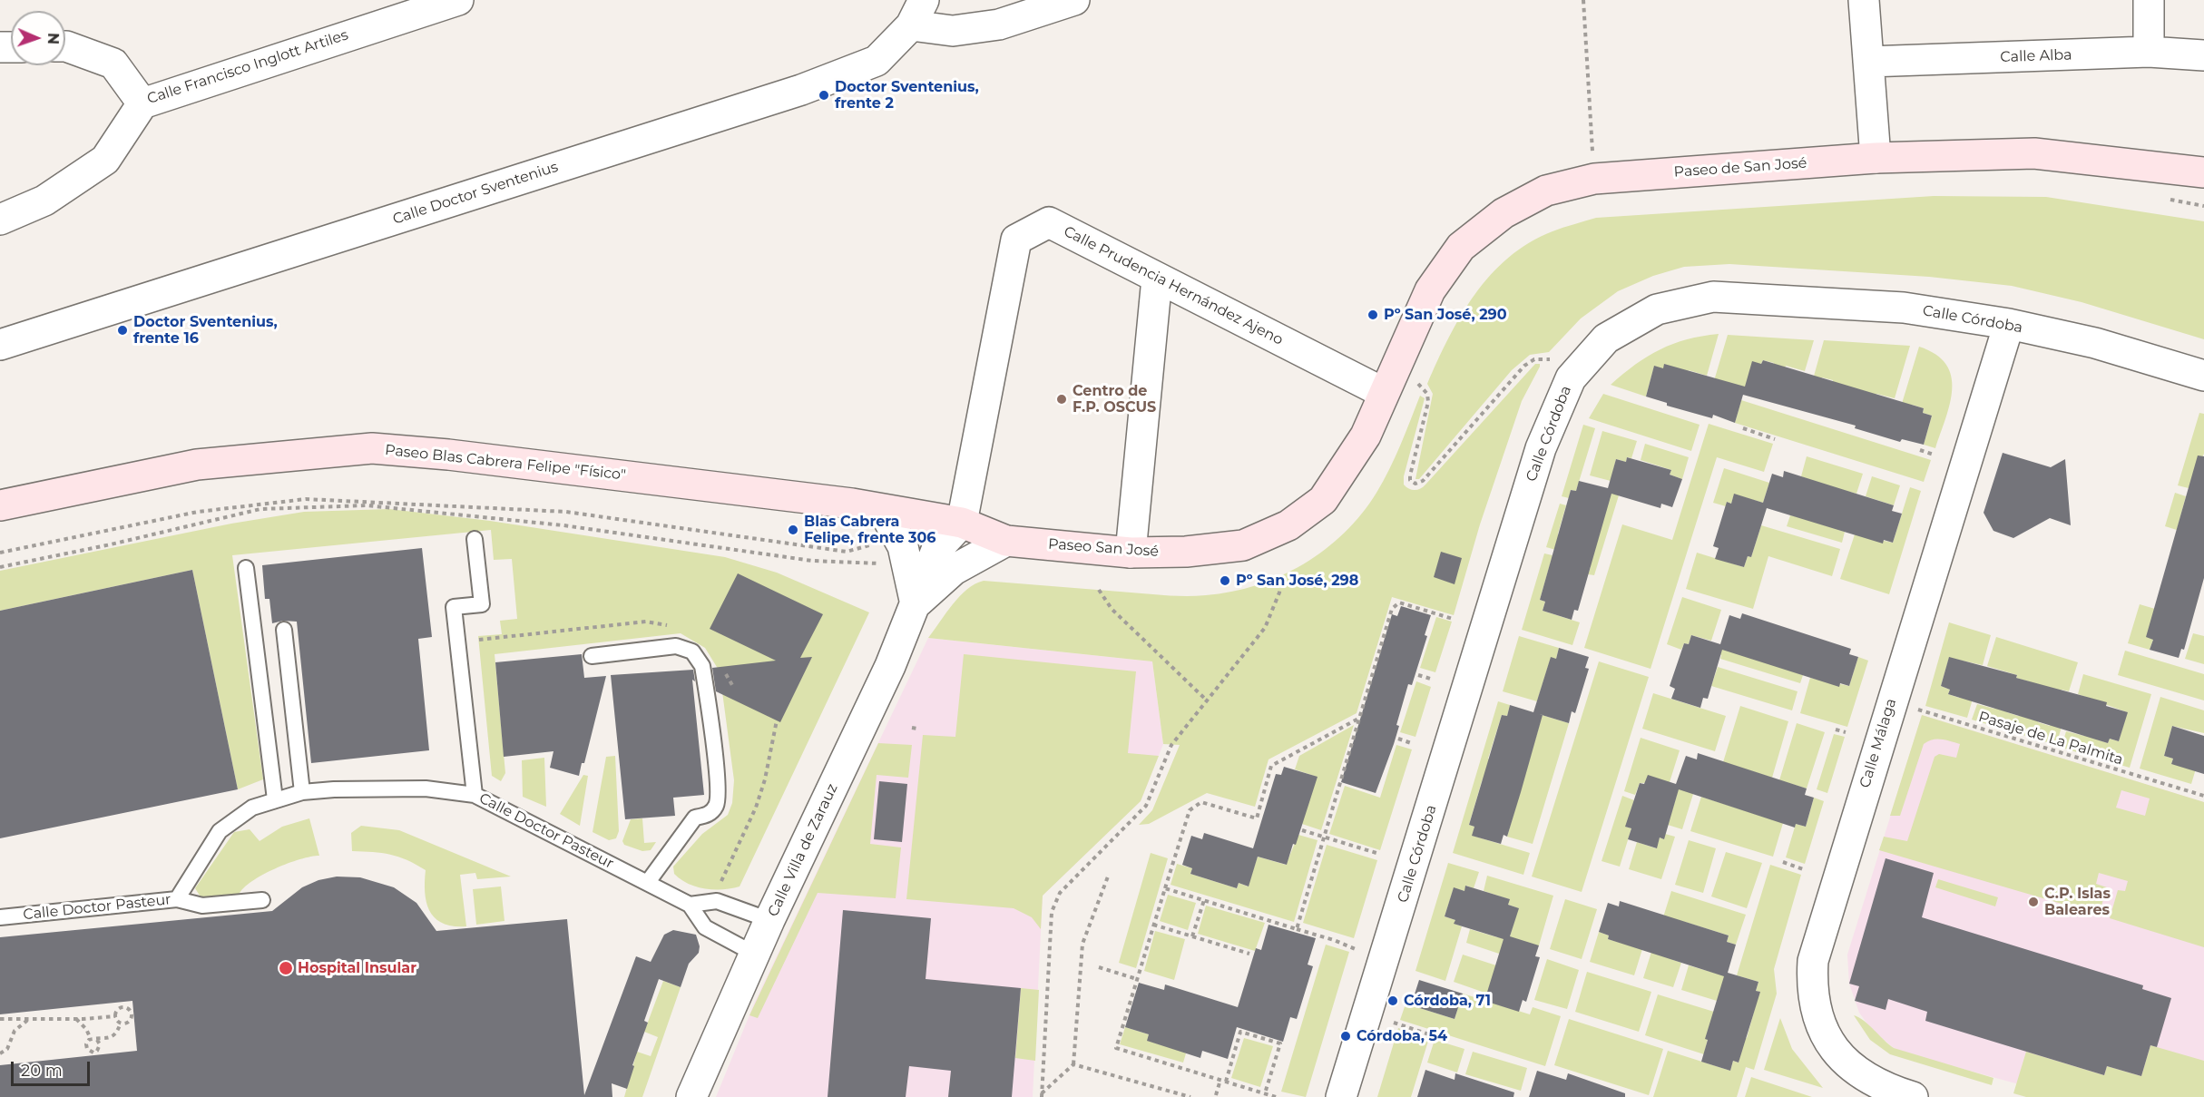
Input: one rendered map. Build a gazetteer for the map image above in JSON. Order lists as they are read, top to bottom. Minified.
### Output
{"streets":{"street":["Calle Alba","Calle Francisco Inglott Artiles","Paseo de San José","Calle Doctor Sventenius","Calle Prudencia Hernández Ajeno","Calle Córdoba","Paseo Blas Cabrera Felipe \"Físico\"","Paseo San José","Calle Málaga","Calle Villa de Zarauz"],"lane":["Calle Doctor Pasteur"],"path":["Pasaje de La Palmita"]},"crossings":[["Paseo de San José","Calle Prudencia Hernández Ajeno"],["Paseo de San José","Paseo San José"],["Calle Prudencia Hernández Ajeno","Paseo San José"],["Calle Prudencia Hernández Ajeno","Calle Villa de Zarauz"],["Calle Córdoba","Calle Málaga"],["Paseo Blas Cabrera Felipe \"Físico\"","Paseo San José"],["Paseo San José","Calle Villa de Zarauz"],["Pasaje de La Palmita","Calle Málaga"]],"places":["Doctor Sventenius, frente 2","Pº San José, 290","Doctor Sventenius, frente 16","Centro de F.P. OSCUS","Blas Cabrera Felipe, frente 306","Pº San José, 298","C.P. Islas Baleares","Hospital Insular","Córdoba, 71","Córdoba, 54"],"scale_bar":"20 m","north":"right"}
